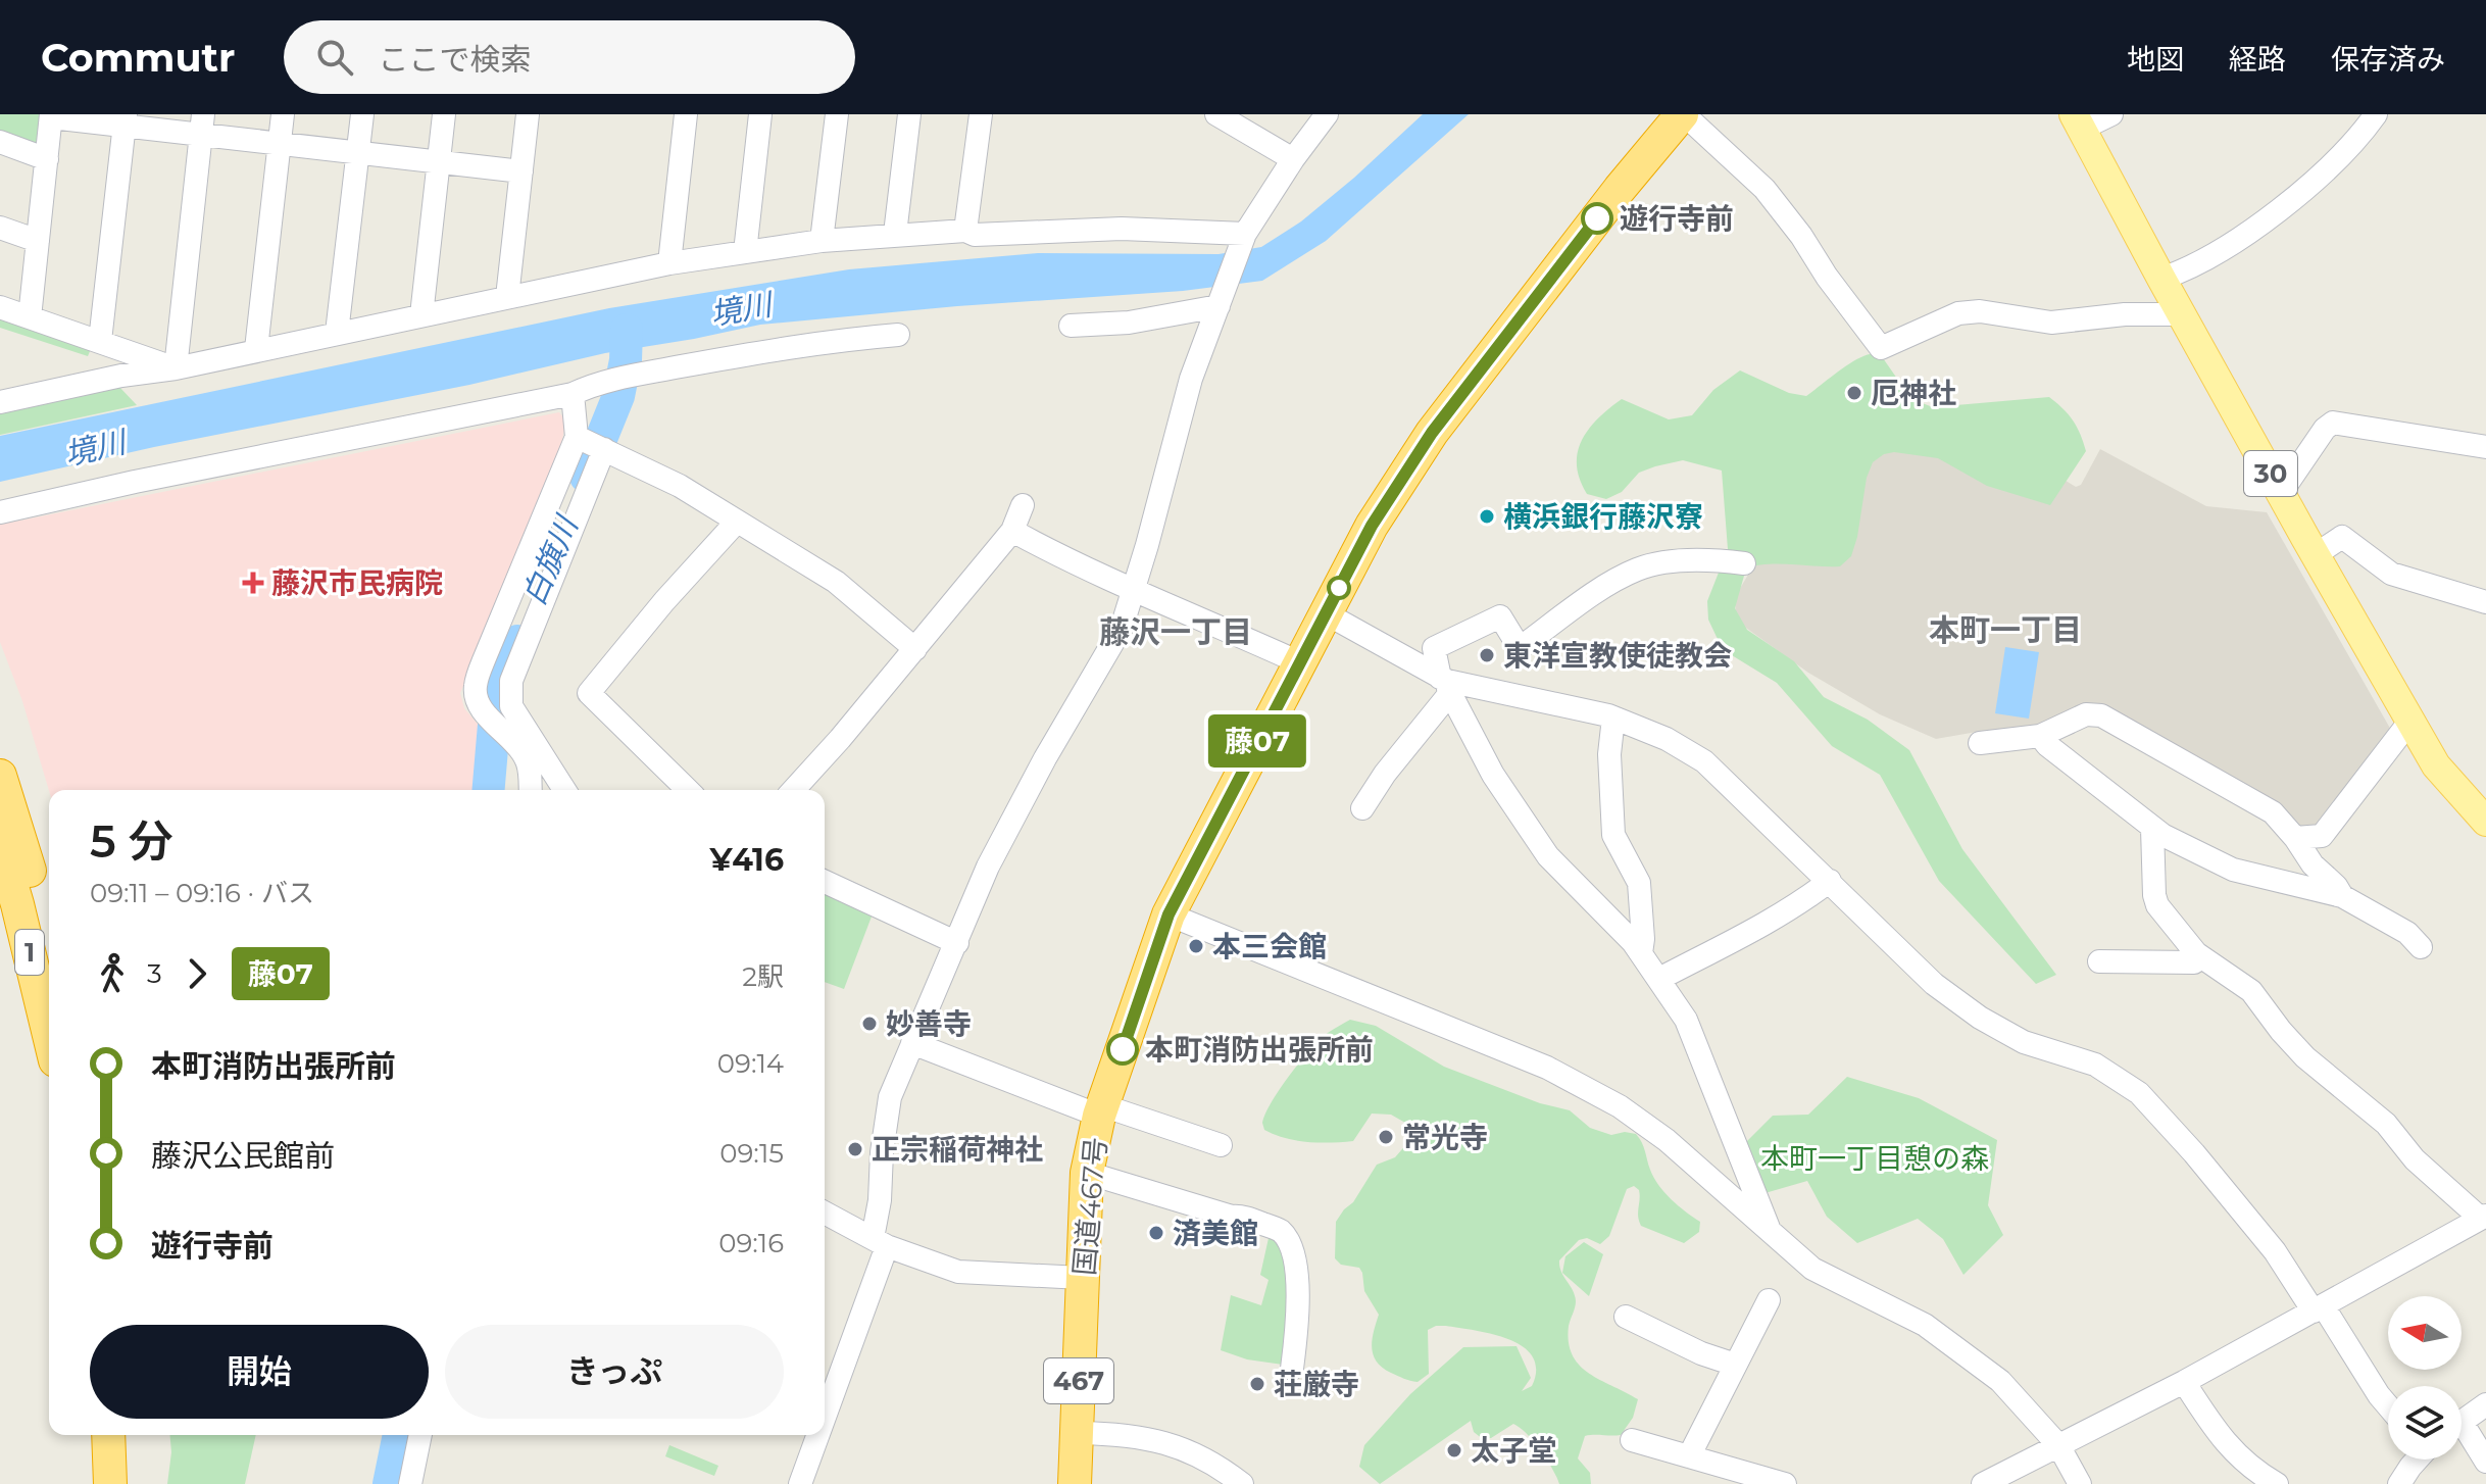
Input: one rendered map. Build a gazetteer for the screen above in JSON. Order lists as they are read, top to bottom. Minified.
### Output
{"streets":{"highway":["1","国道467号","467"],"main road":["30"]},"districts":["本町一丁目","藤沢一丁目"],"water":["境川","白旗川"],"parks":["本町一丁目憩の森"],"places":{"other":["遊行寺前","厄神社","横浜銀行藤沢寮","東洋宣教使徒教会","本三会館","妙善寺","本町消防出張所前","常光寺","正宗稲荷神社","済美館","荘厳寺","太子堂"],"health":["藤沢市民病院"]},"lines":["bus line 藤07"],"north":"left","page":{"header":"Commutr","search":"ここで検索","nav":["地図","経路","保存済み"],"on_map":"藤07","heading":["5 分","09:11 – 09:16 · バス","¥416"],"legs":["3","藤07","2駅"],"list":[{"name":"本町消防出張所前","value":"09:14"},{"name":"藤沢公民館前","value":"09:15"},{"name":"遊行寺前","value":"09:16"}],"buttons":["開始","きっぷ"]}}
